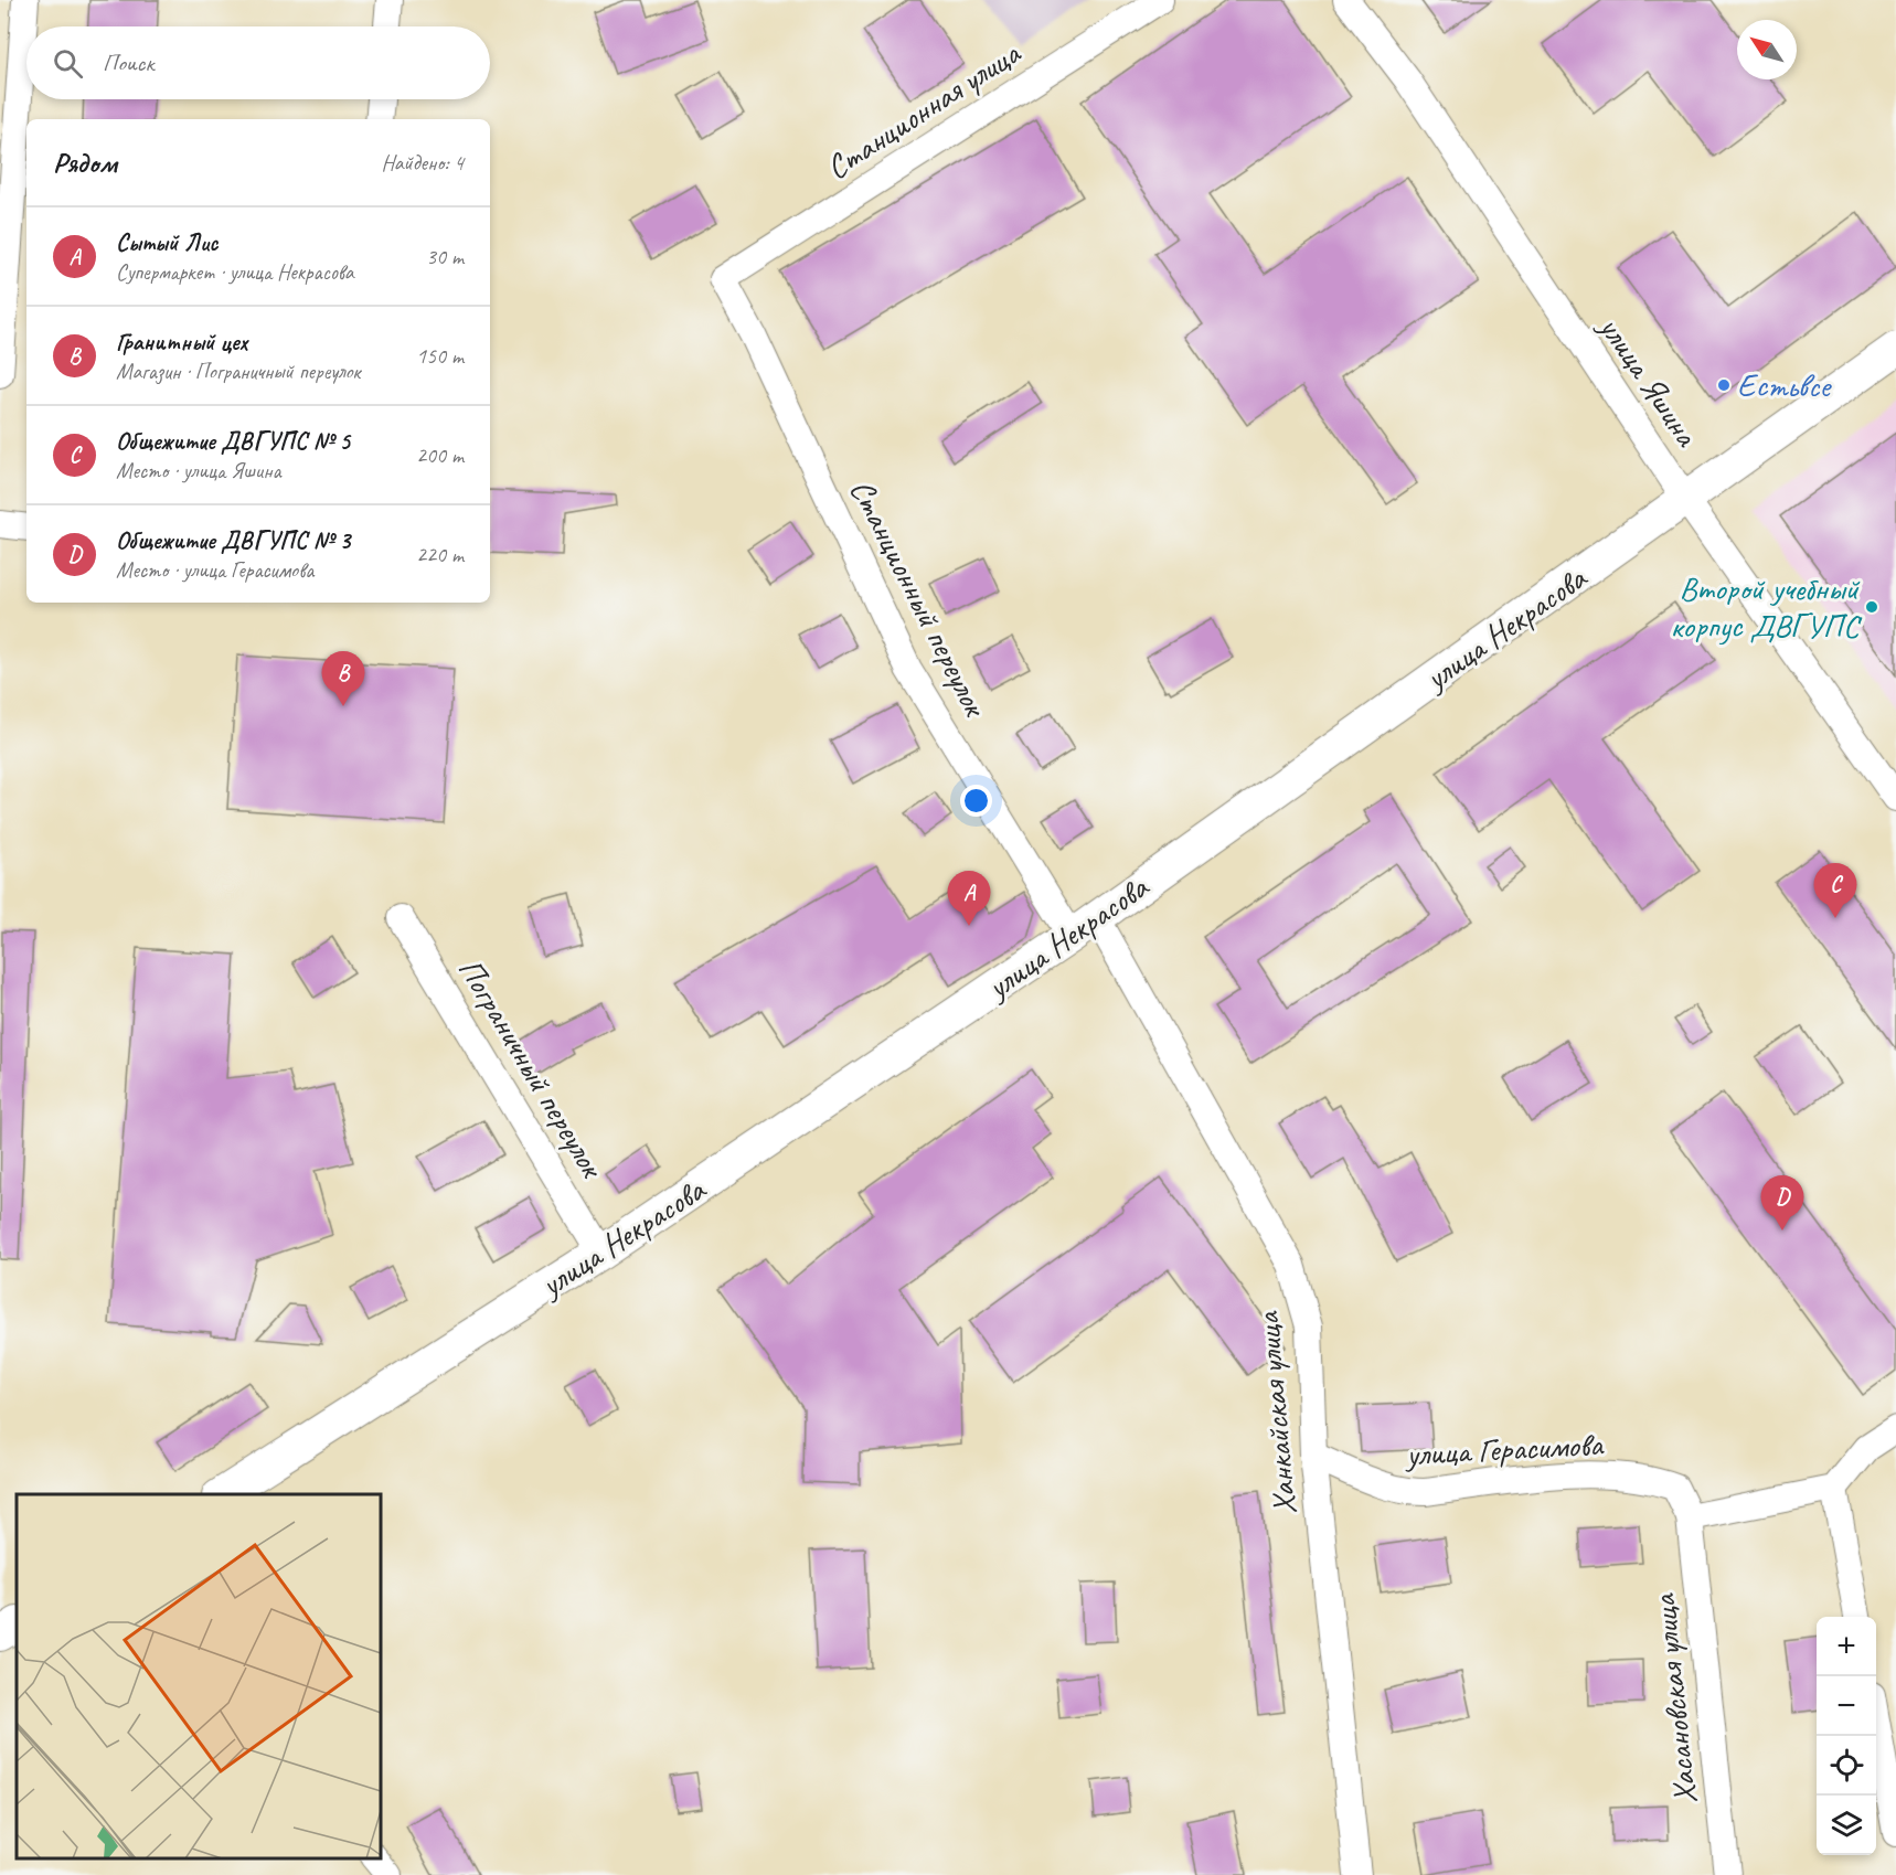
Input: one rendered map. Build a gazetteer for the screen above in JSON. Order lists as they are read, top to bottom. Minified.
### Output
{"streets":{"street":["Станционная улица","улица Яшина","Станционный переулок","улица Некрасова","Пограничный переулок","Ханкайская улица","улица Герасимова","Хасановская улица"]},"crossings":[["Станционная улица","Станционный переулок"],["улица Яшина","улица Некрасова"],["Станционный переулок","улица Некрасова"],["Станционный переулок","Ханкайская улица"],["улица Некрасова","Пограничный переулок"],["улица Некрасова","Ханкайская улица"],["Ханкайская улица","улица Герасимова"],["улица Герасимова","Хасановская улица"]],"places":["Естьвсе","Второй учебный корпус ДВГУПС"],"north":"top left","page":{"search":"Поиск","heading":["Рядом","Найдено: 4"],"list":[{"mark":"A","name":"Сытый Лис","note":"Супермаркет · улица Некрасова","value":"30 m"},{"mark":"B","name":"Гранитный цех","note":"Магазин · Пограничный переулок","value":"150 m"},{"mark":"C","name":"Общежитие ДВГУПС № 5","note":"Место · улица Яшина","value":"200 m"},{"mark":"D","name":"Общежитие ДВГУПС № 3","note":"Место · улица Герасимова","value":"220 m"}],"pins":["B","C","A","D"],"map_buttons":["+","−"]}}
